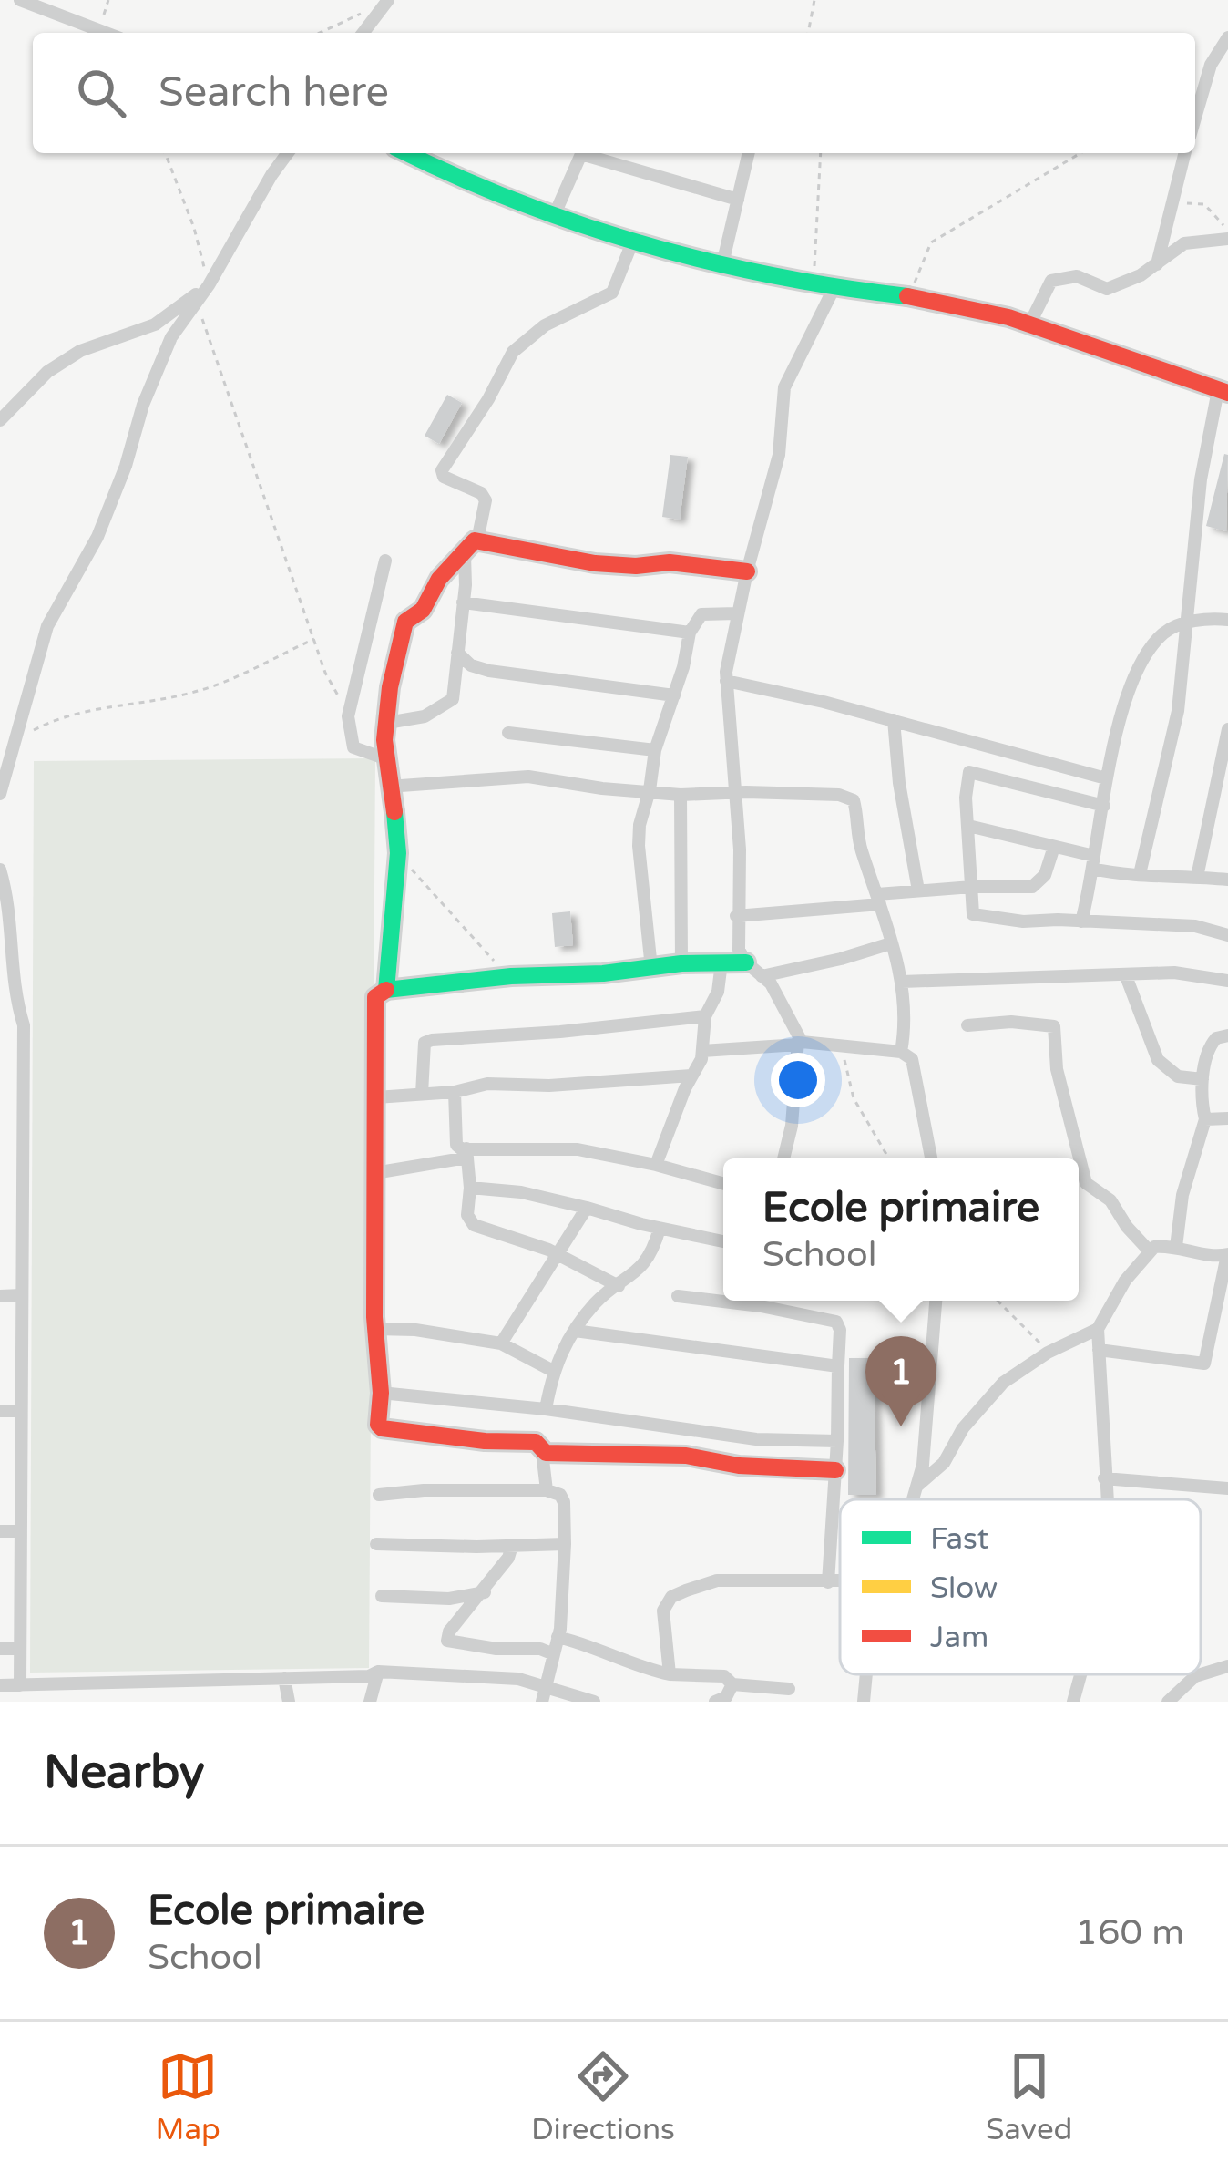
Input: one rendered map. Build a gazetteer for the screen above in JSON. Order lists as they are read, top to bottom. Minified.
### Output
{"legend":["Fast","Slow","Jam"],"page":{"search":"Search here","popup":["Ecole primaire","School"],"pins":"1","heading":"Nearby","list":[{"mark":"1","name":"Ecole primaire","note":"School","value":"160 m"}],"nav":["Map","Directions","Saved"]}}
